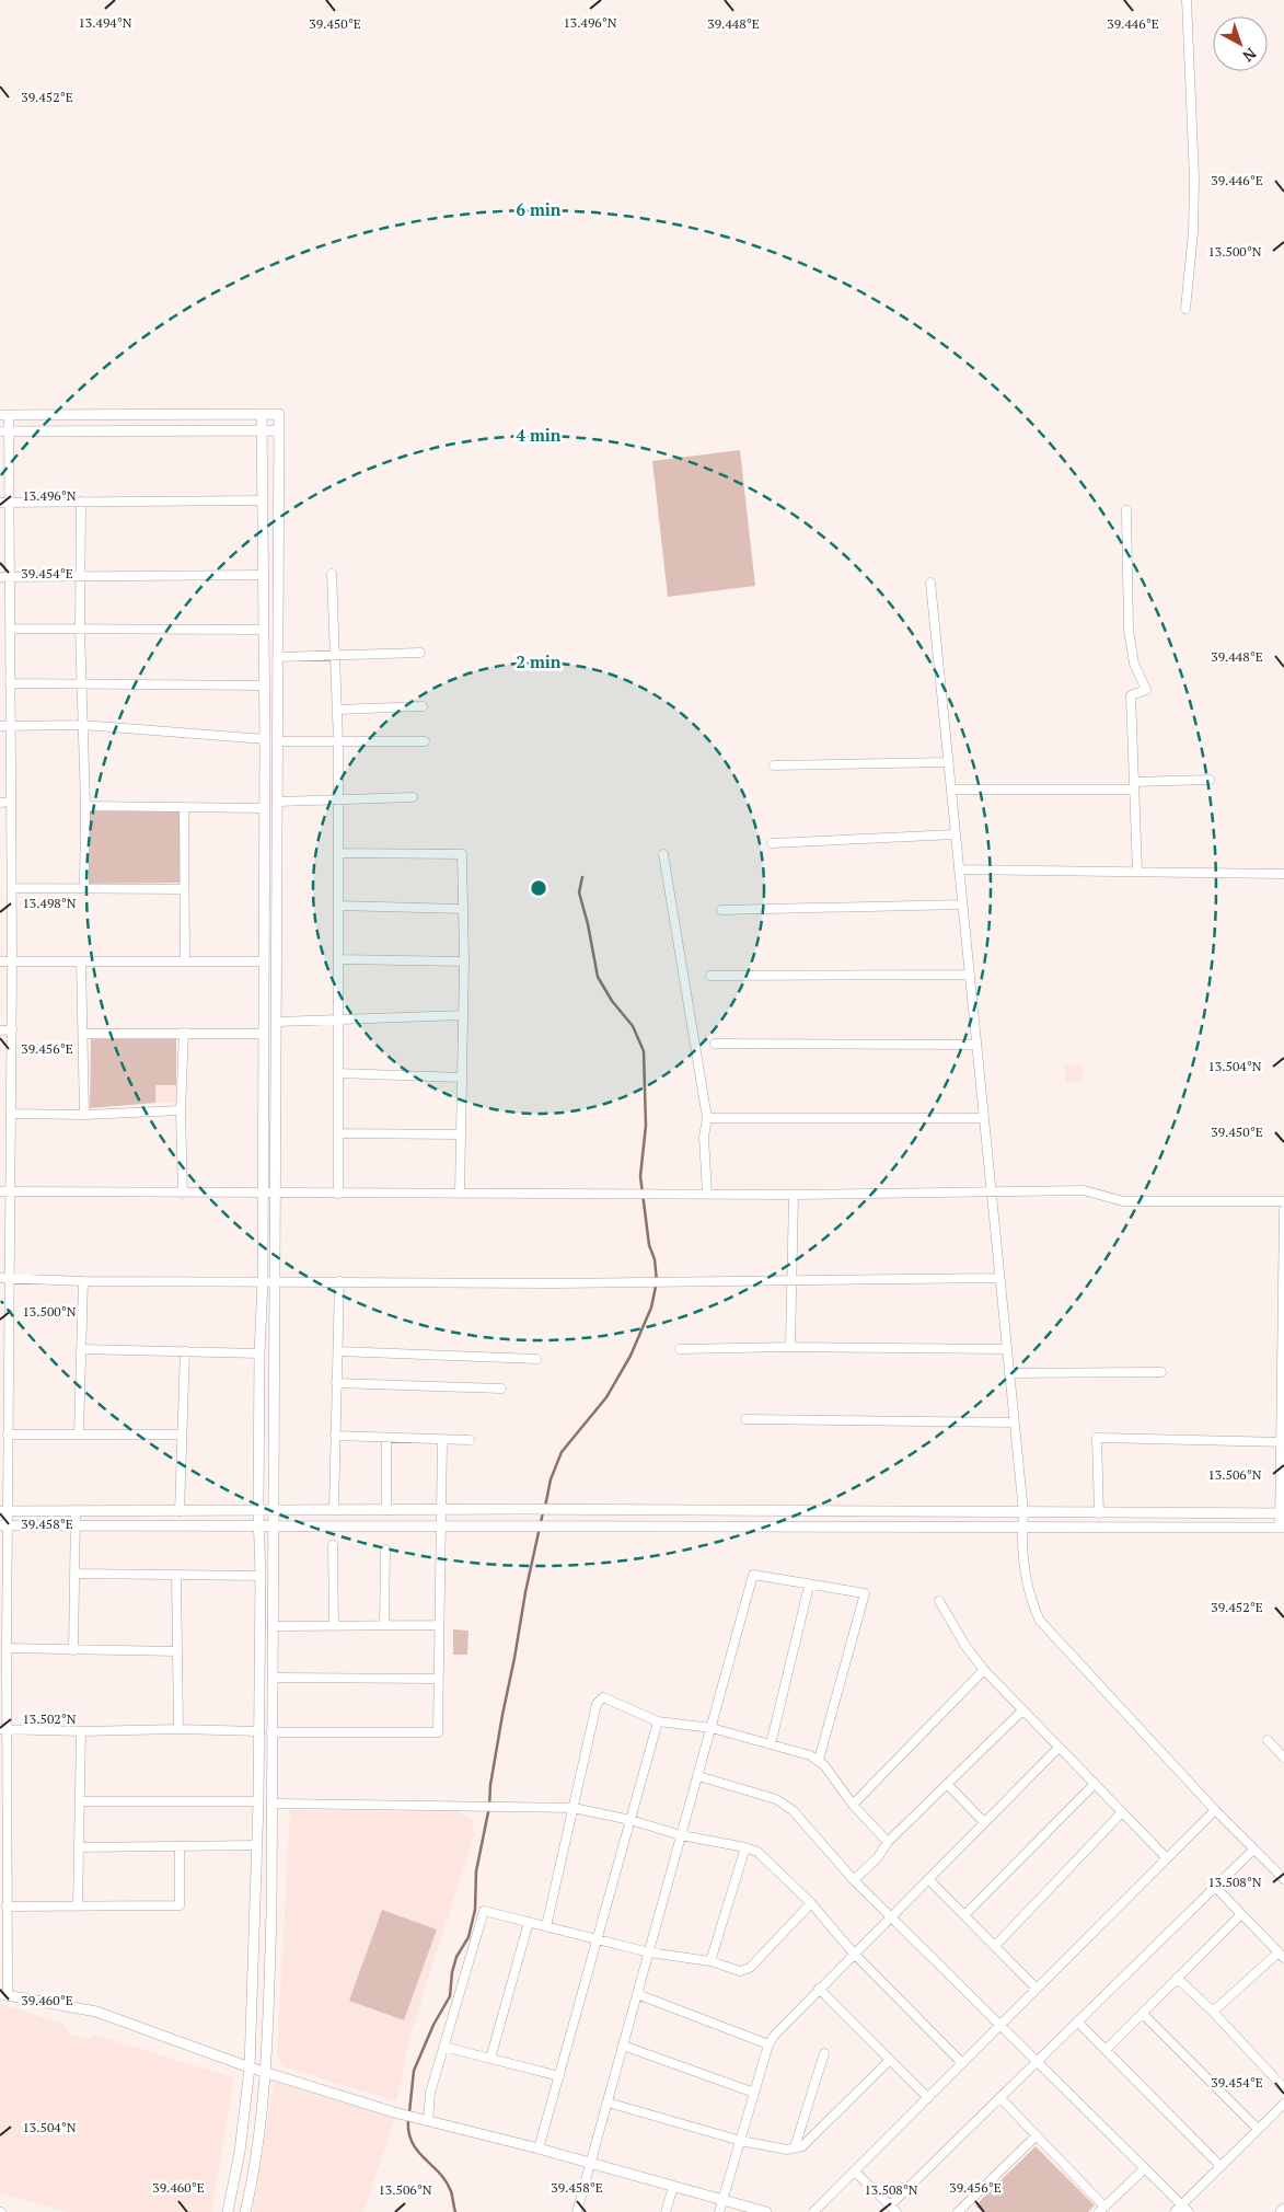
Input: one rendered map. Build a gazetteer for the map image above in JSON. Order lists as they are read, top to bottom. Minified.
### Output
{"north":"bottom right","coordinates":["13.496°N","13.494°N","39.446°E","39.450°E","39.448°E","39.452°E","13.500°N","39.454°E","13.498°N","39.456°E","13.504°N","13.506°N","39.458°E","13.502°N","13.508°N","39.460°E"],"rings":["6 min","4 min","2 min"]}
